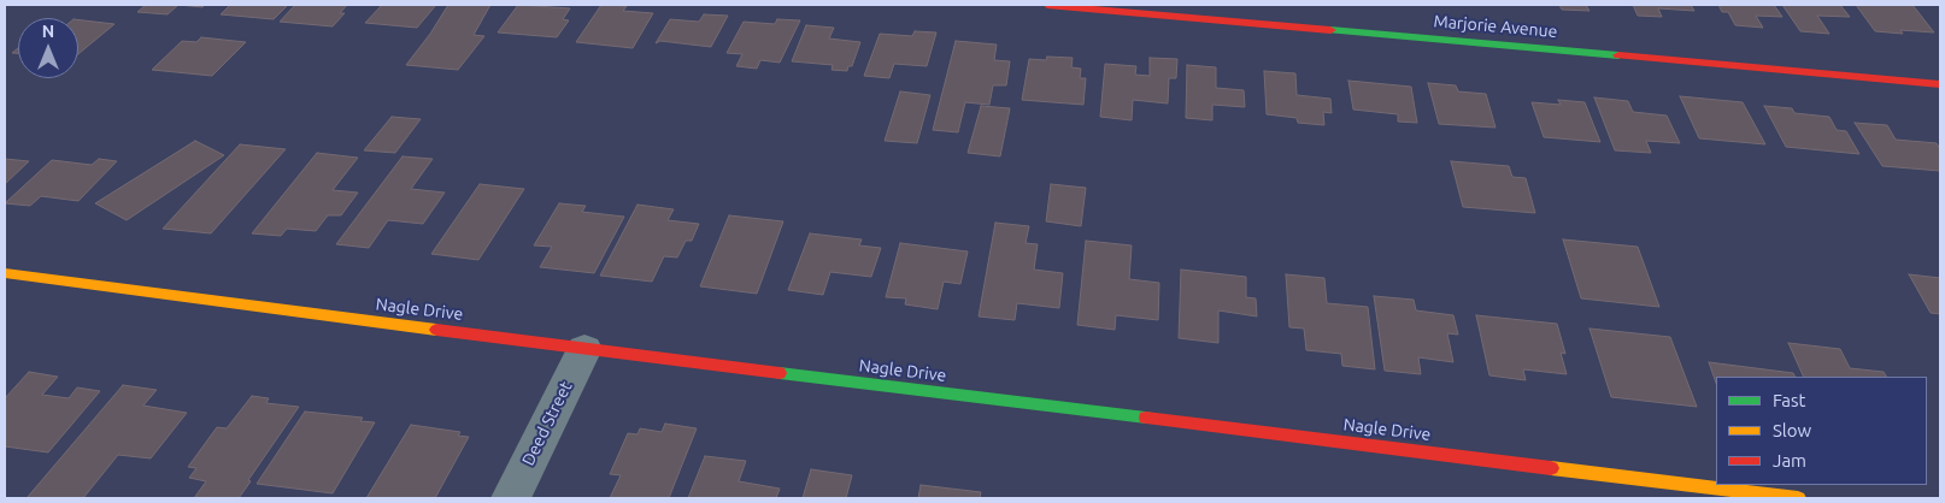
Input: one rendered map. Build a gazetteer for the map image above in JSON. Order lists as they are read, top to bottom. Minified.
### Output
{"streets":{"street":["Marjorie Avenue","Nagle Drive","Deed Street"]},"crossings":[["Nagle Drive","Deed Street"]],"legend":["Fast","Slow","Jam"],"north":"top"}
